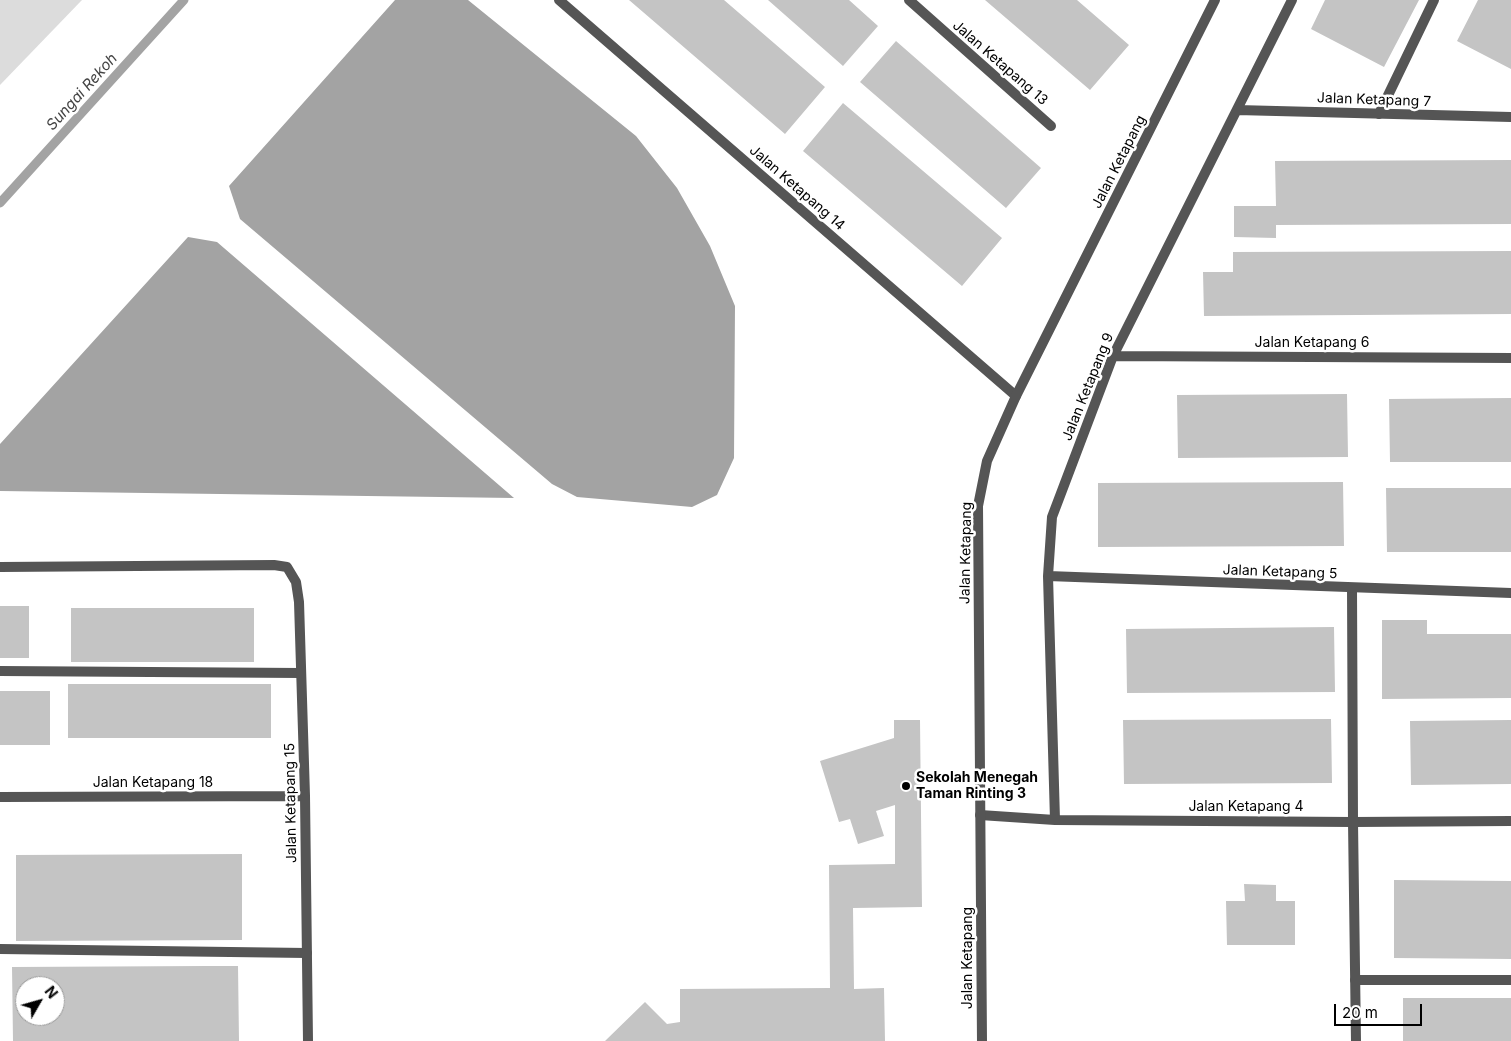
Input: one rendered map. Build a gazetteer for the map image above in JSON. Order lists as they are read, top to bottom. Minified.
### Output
{"streets":{"street":["Jalan Ketapang 13","Jalan Ketapang 7","Jalan Ketapang","Jalan Ketapang 14","Jalan Ketapang 6","Jalan Ketapang 9","Jalan Ketapang 5","Jalan Ketapang 18","Jalan Ketapang 15","Jalan Ketapang 4"]},"crossings":[["Jalan Ketapang 7","Jalan Ketapang 9"],["Jalan Ketapang","Jalan Ketapang 14"],["Jalan Ketapang","Jalan Ketapang 4"],["Jalan Ketapang 6","Jalan Ketapang 9"],["Jalan Ketapang 9","Jalan Ketapang 5"],["Jalan Ketapang 9","Jalan Ketapang 4"],["Jalan Ketapang 18","Jalan Ketapang 15"]],"water":["Sungai Rekoh"],"places":["Sekolah Menegah Taman Rinting 3"],"scale_bar":"20 m","north":"top right"}
